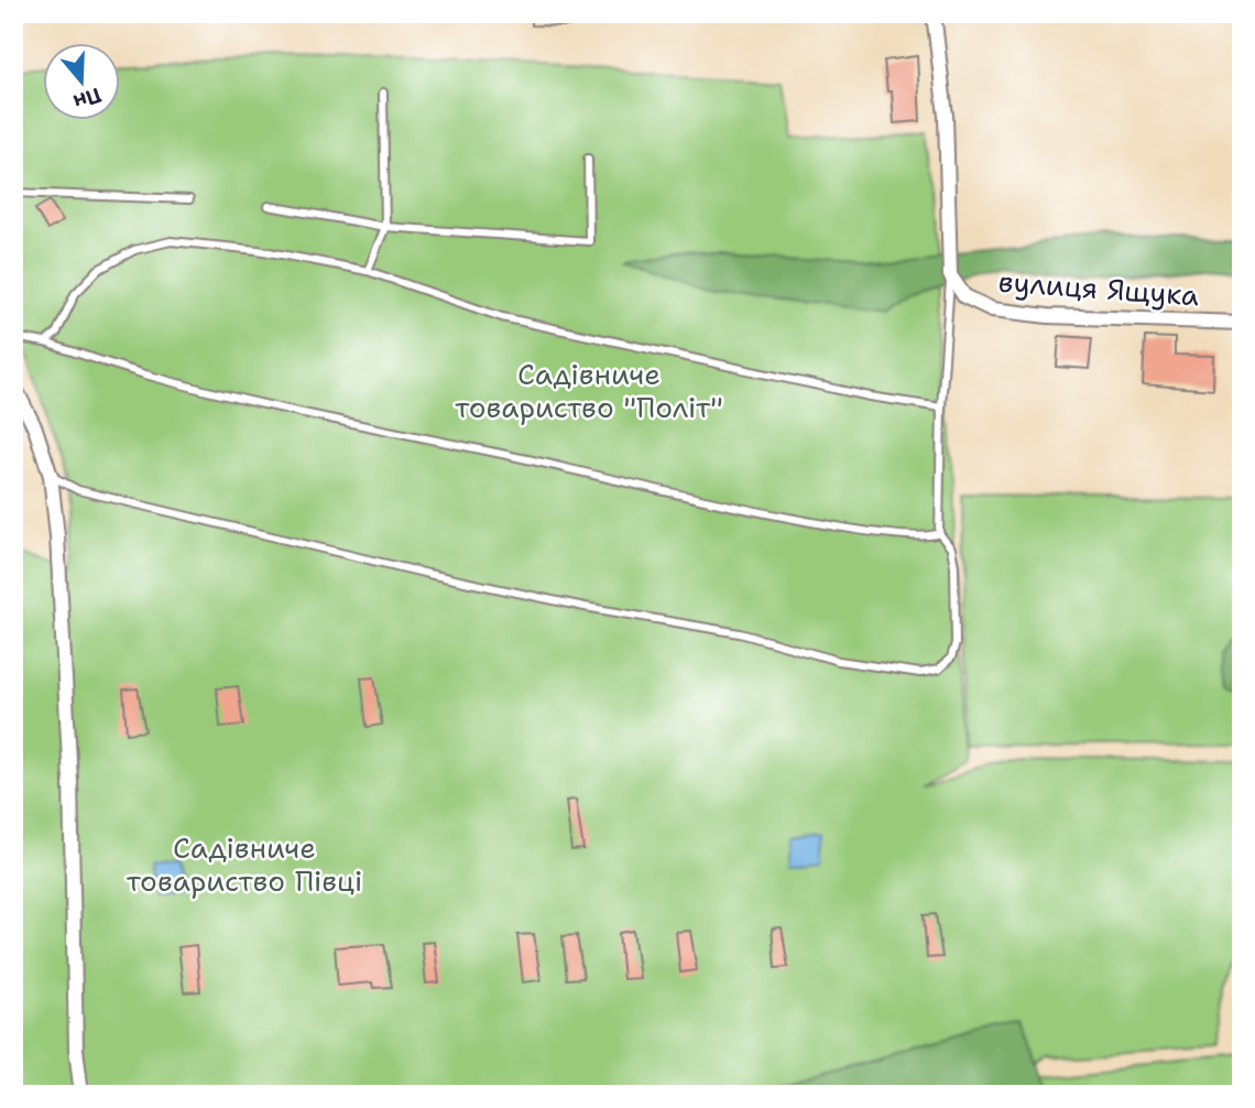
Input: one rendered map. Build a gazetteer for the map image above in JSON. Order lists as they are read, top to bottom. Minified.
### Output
{"streets":{"street":["вулиця Ящука"]},"parks":["Садівниче товариство \"Політ\"","Садівниче товариство Півці"],"north":"bottom"}
